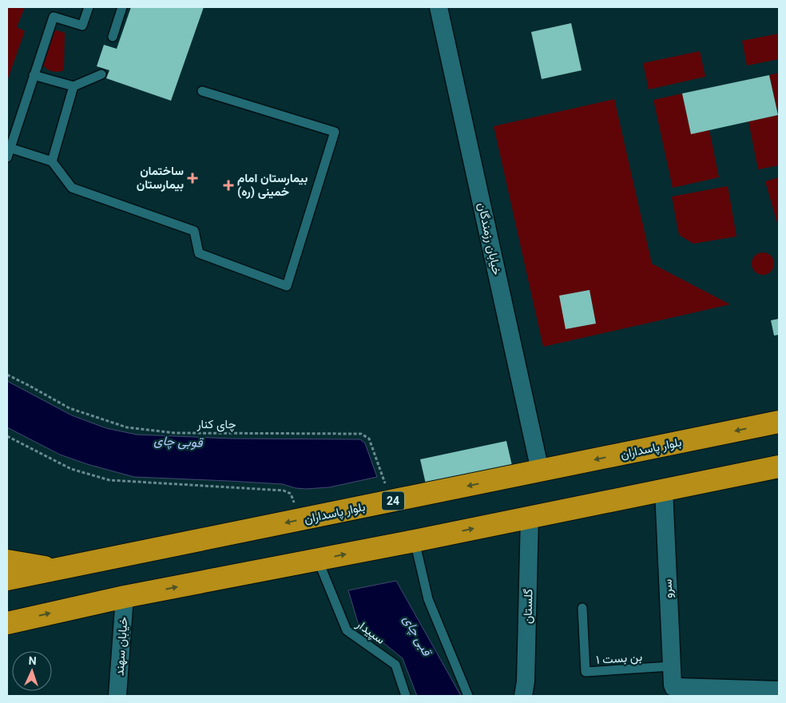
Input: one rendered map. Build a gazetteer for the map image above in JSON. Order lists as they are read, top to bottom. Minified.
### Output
{"streets":{"highway":["بلوار پاسداران","24"],"street":["خیابان رزمندگان","سرو","گلستان","خیابان سهند"],"lane":["سپیدار","بن بست ۱"],"path":["چای کنار"]},"crossings":[["خیابان رزمندگان","بلوار پاسداران"],["چای کنار","بلوار پاسداران"],["سرو","بن بست ۱"]],"water":["قوبی چای","قبی چای"],"places":{"health":["ساختمان بیمارستان","بیمارستان امام خمینی (ره)"]},"north":"top"}
